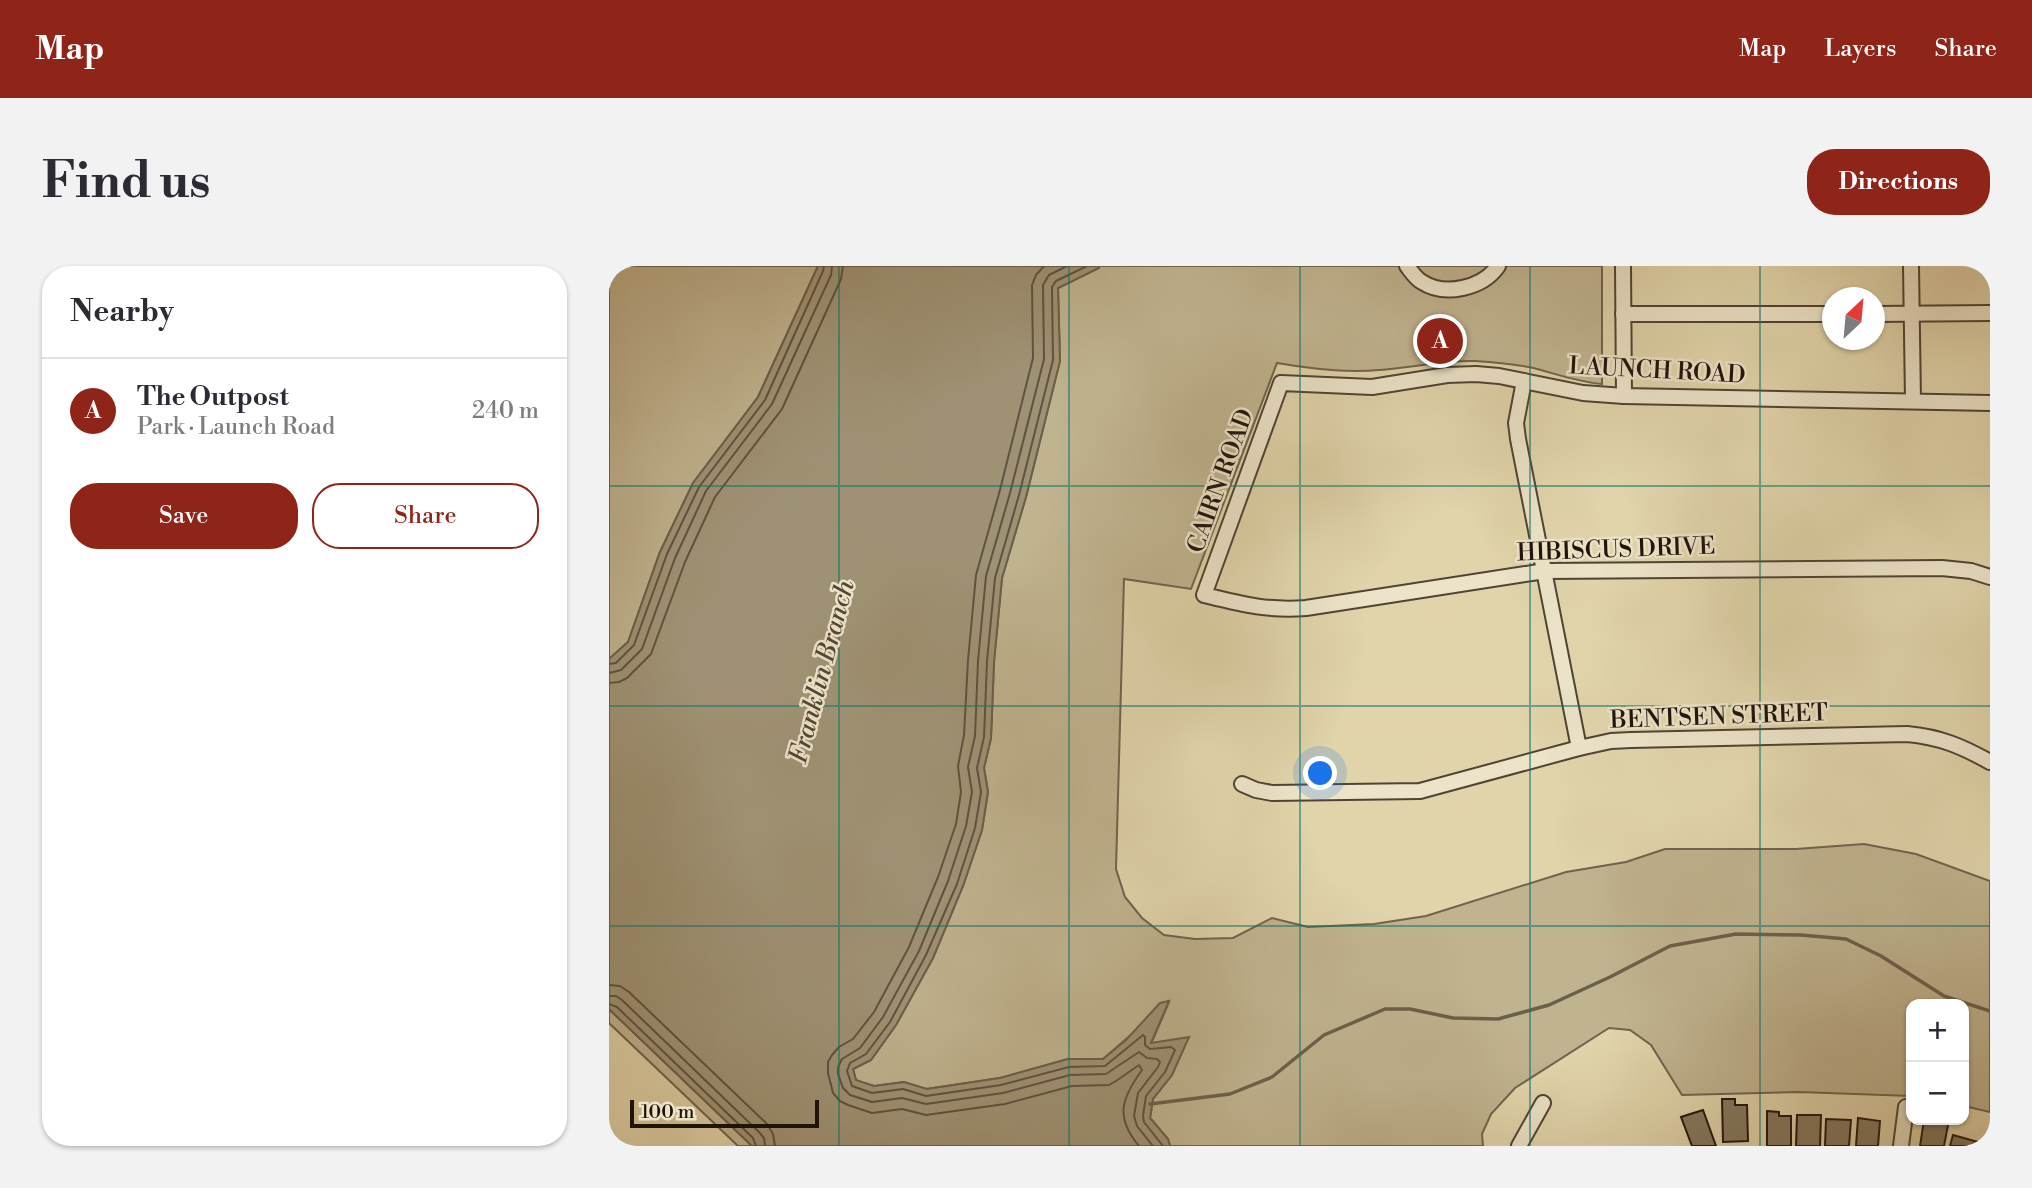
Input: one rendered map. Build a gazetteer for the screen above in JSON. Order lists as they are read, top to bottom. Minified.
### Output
{"streets":{"street":["LAUNCH ROAD","CAIRN ROAD","HIBISCUS DRIVE","BENTSEN STREET"]},"crossings":[["LAUNCH ROAD","CAIRN ROAD"],["CAIRN ROAD","HIBISCUS DRIVE"]],"water":["Franklin Branch"],"scale_bar":"100 m","north":"top right","page":{"header":"Map","nav":["Map","Layers","Share"],"buttons":["Directions",["Save","Share"]],"title":"Find us","heading":"Nearby","pins":"A","list":[{"mark":"A","name":"The Outpost","note":"Park · Launch Road","value":"240 m"}],"map_buttons":["+","−"],"scale":"100 m"}}
